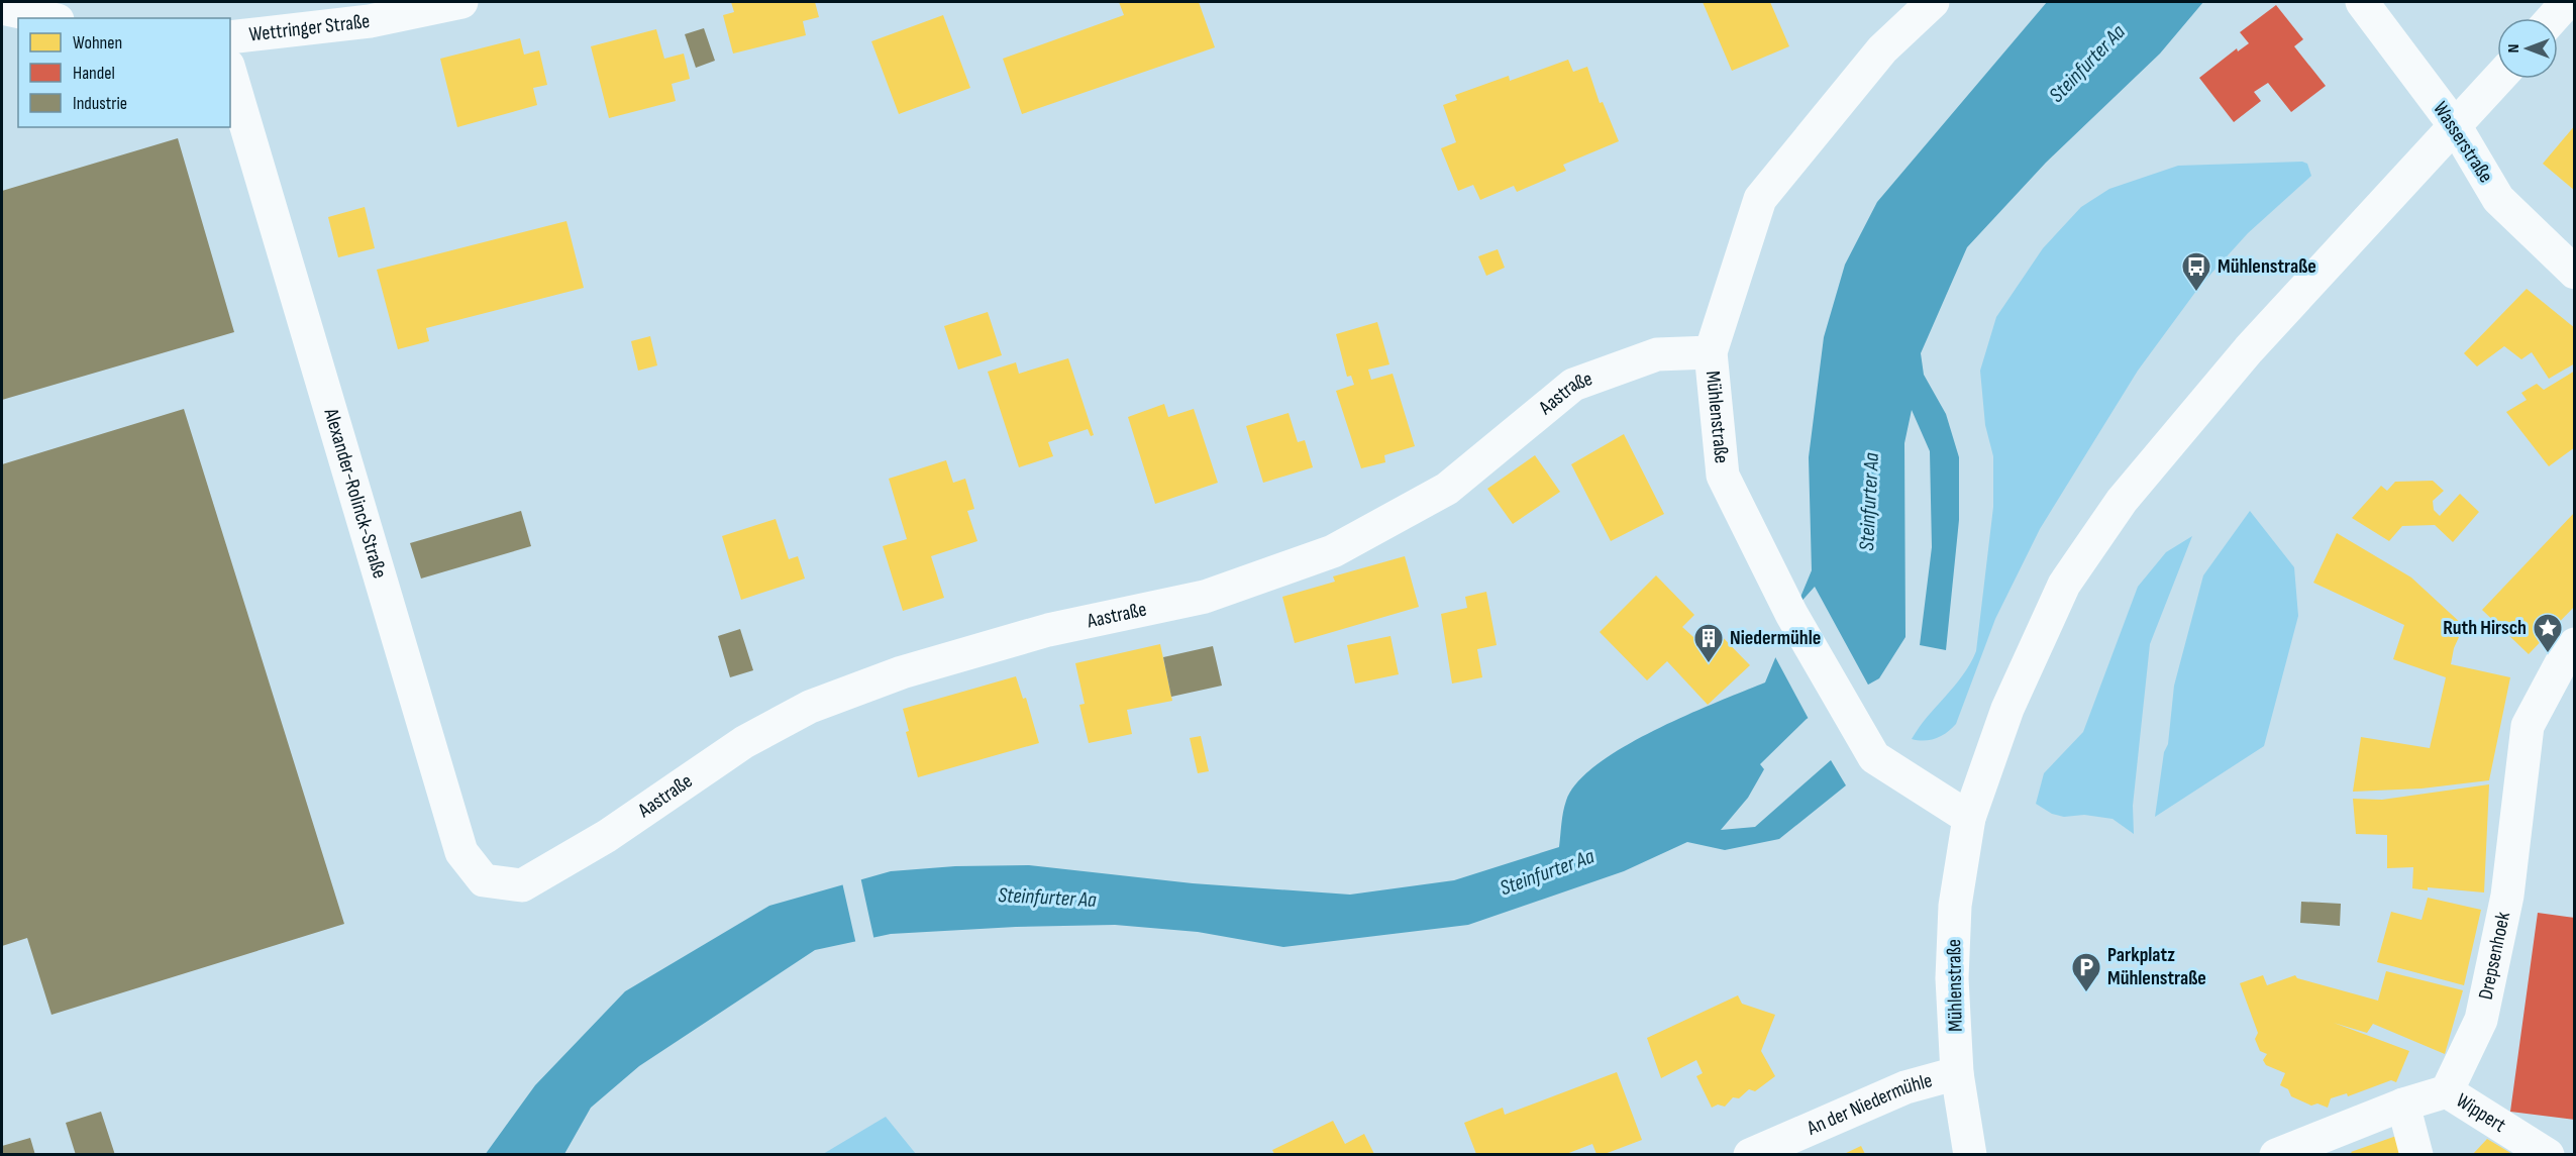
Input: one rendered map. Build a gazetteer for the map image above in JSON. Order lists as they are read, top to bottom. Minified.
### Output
{"streets":{"street":["Wettringer Straße","Wasserstraße","Aastraße","Mühlenstraße","Alexander-Rolinck-Straße","Drepsenhoek","An der Niedermühle","Wippert"]},"crossings":[["Wasserstraße","Mühlenstraße"],["Aastraße","Mühlenstraße"],["Aastraße","Alexander-Rolinck-Straße"],["Mühlenstraße","An der Niedermühle"],["Drepsenhoek","Wippert"]],"water":["Steinfurter Aa"],"places":{"bus stop":["Mühlenstraße"],"place":["Ruth Hirsch"],"building":["Niedermühle"],"parking":["Parkplatz Mühlenstraße"]},"legend":["Wohnen","Handel","Industrie"],"north":"left"}
